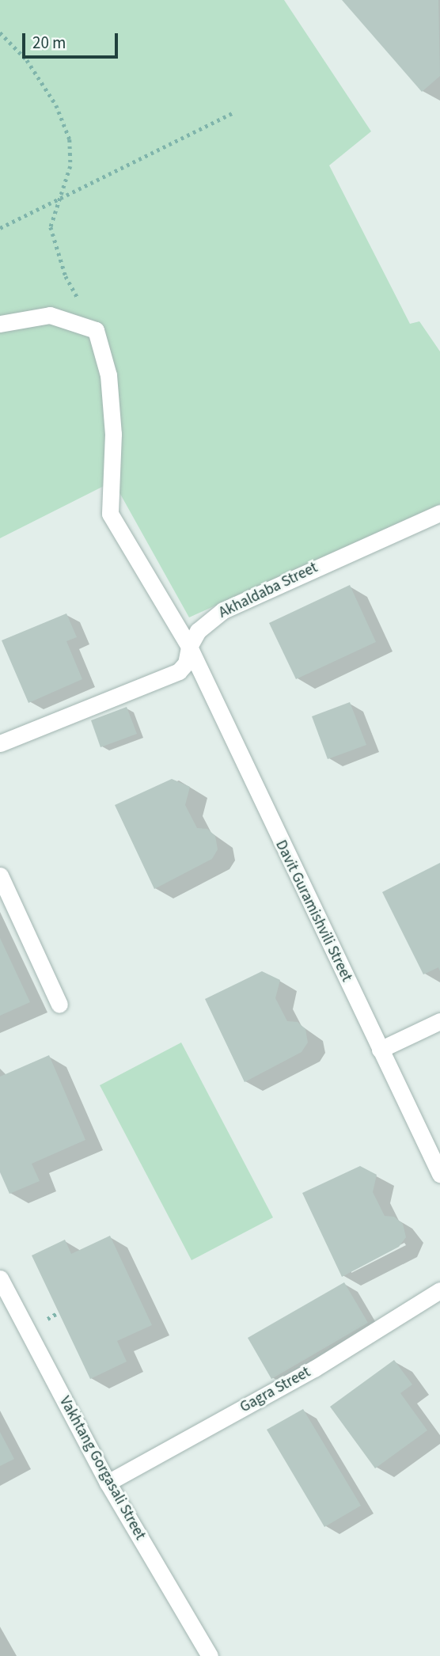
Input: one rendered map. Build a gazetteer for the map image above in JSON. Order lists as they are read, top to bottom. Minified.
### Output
{"streets":{"street":["Akhaldaba Street","Davit Guramishvili Street","Gagra Street","Vakhtang Gorgasali Street"]},"crossings":[["Akhaldaba Street","Davit Guramishvili Street"],["Gagra Street","Vakhtang Gorgasali Street"]],"scale_bar":"20 m"}
